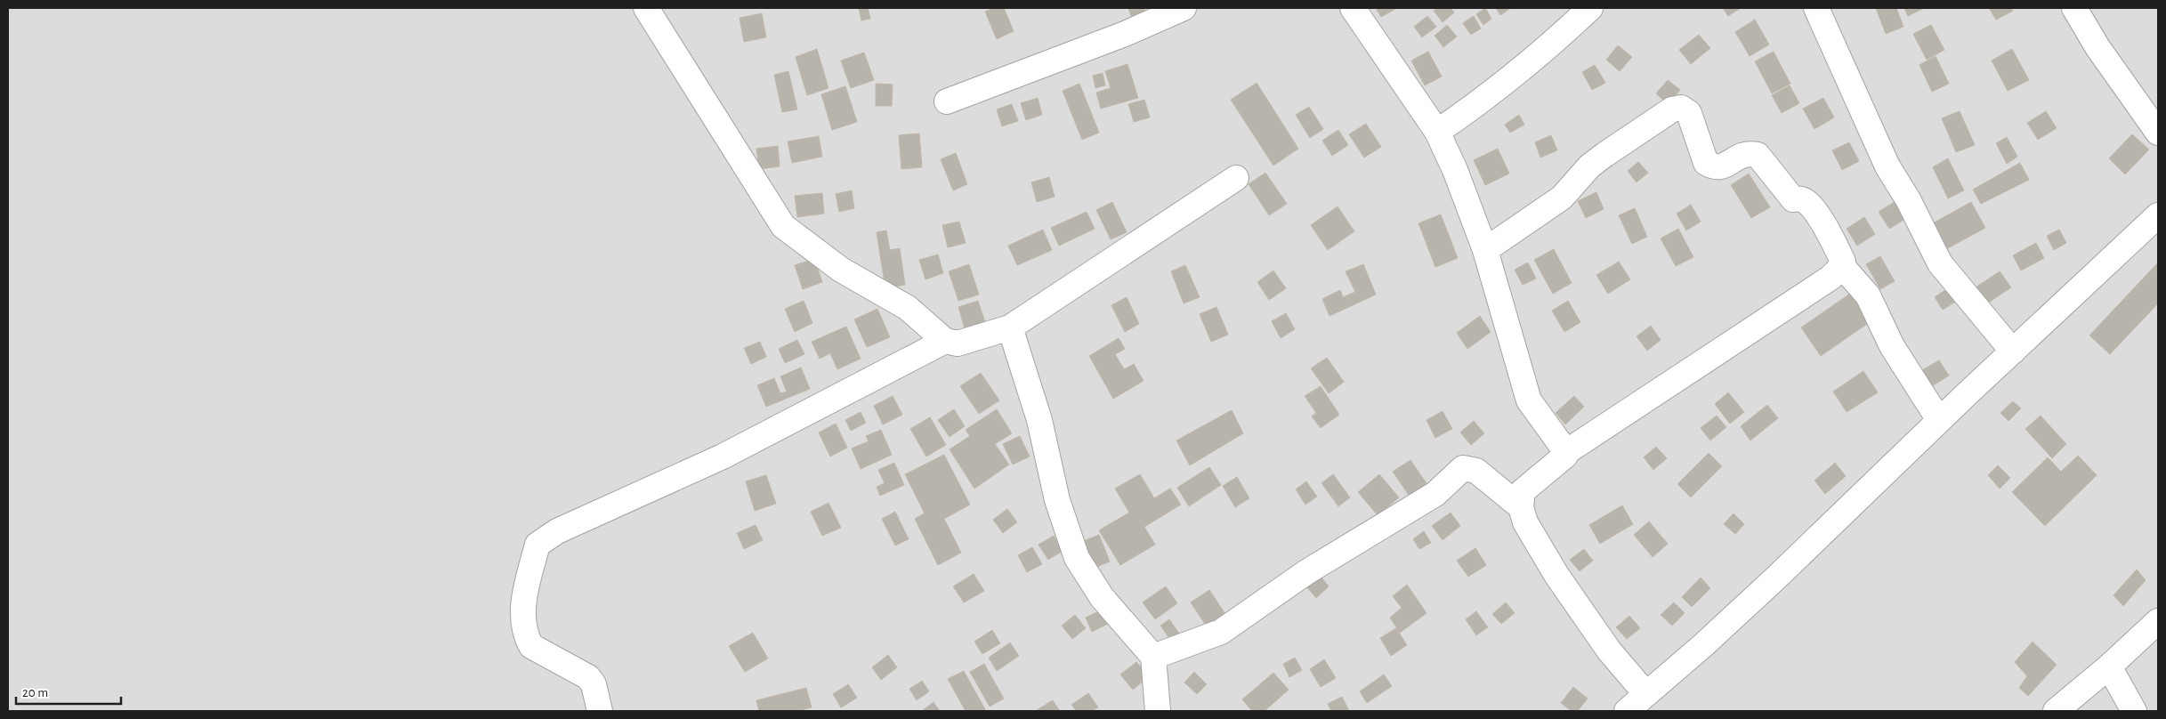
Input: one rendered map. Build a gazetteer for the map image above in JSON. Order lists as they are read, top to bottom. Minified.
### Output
{"scale_bar":"20 m"}
